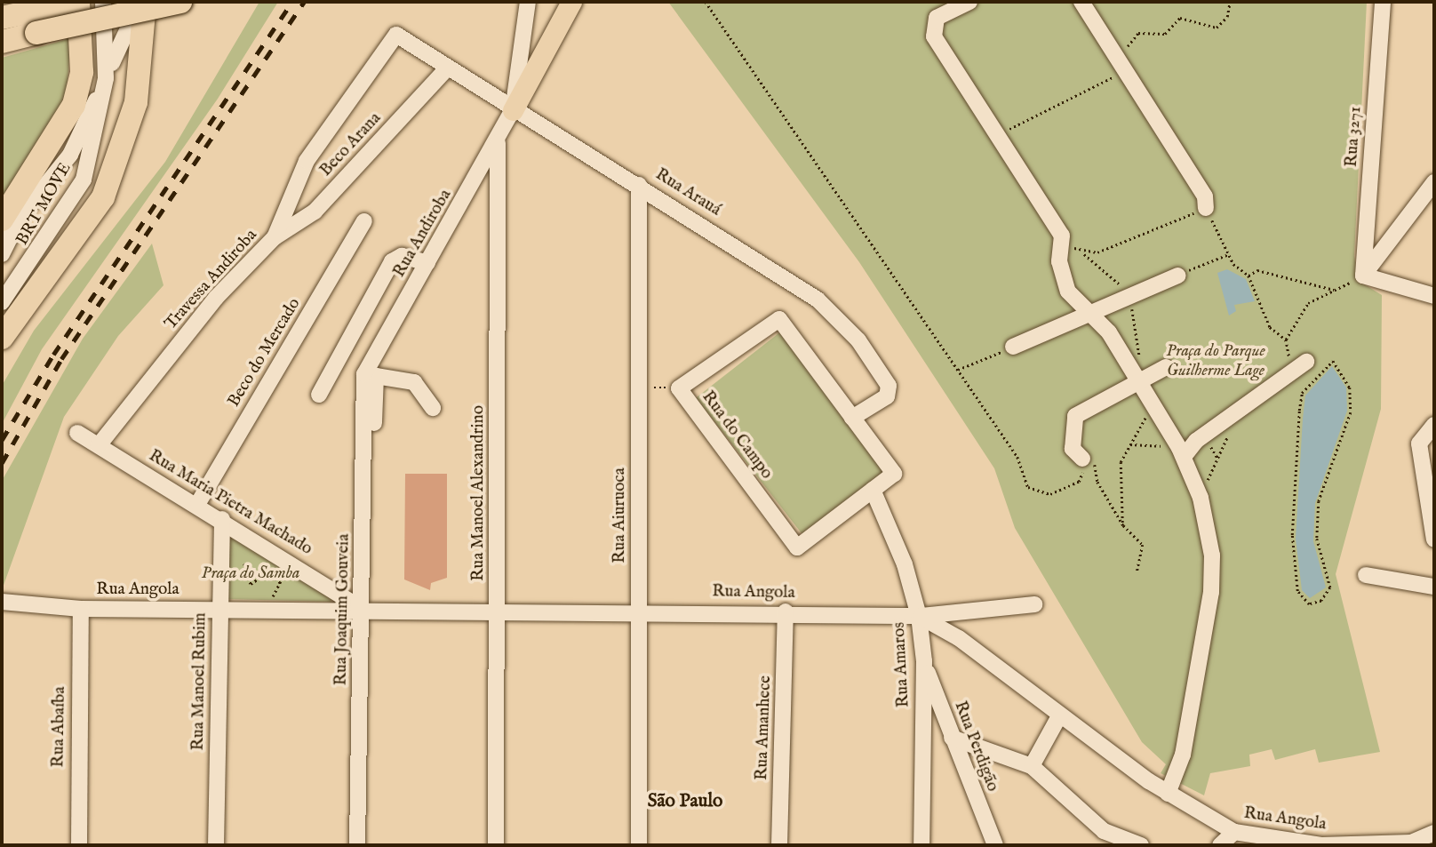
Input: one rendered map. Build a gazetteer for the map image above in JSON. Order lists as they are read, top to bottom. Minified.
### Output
{"streets":{"street":["Rua 3271","Beco Arana","Rua Arauá","BRT MOVE","Rua Andiroba","Travessa Andiroba","Beco do Mercado","Rua do Campo","Rua Manoel Alexandrino","Rua Maria Pietra Machado","Rua Aiuruoca","Rua Angola","Rua Joaquim Gouveia","Rua Amaros","Rua Manoel Rubim","Rua Abaíba","Rua Amanhece","Rua Perdigão"]},"crossings":[["Beco Arana","Rua Arauá"],["Beco Arana","Travessa Andiroba"],["Rua Arauá","Rua Andiroba"],["Rua Arauá","Travessa Andiroba"],["Rua Arauá","Rua do Campo"],["Rua Arauá","Rua Aiuruoca"],["Rua Andiroba","Rua Manoel Alexandrino"],["Rua Andiroba","Rua Joaquim Gouveia"],["Travessa Andiroba","Rua Maria Pietra Machado"],["Beco do Mercado","Rua Maria Pietra Machado"],["Rua do Campo","Rua Amaros"],["Rua Manoel Alexandrino","Rua Angola"],["Rua Maria Pietra Machado","Rua Angola"],["Rua Maria Pietra Machado","Rua Joaquim Gouveia"],["Rua Maria Pietra Machado","Rua Manoel Rubim"],["Rua Aiuruoca","Rua Angola"],["Rua Angola","Rua Joaquim Gouveia"],["Rua Angola","Rua Amaros"],["Rua Angola","Rua Manoel Rubim"],["Rua Angola","Rua Abaíba"],["Rua Angola","Rua Amanhece"],["Rua Amaros","Rua Perdigão"]],"districts":["São Paulo"],"parks":["Praça do Parque Guilherme Lage","Praça do Samba"]}
